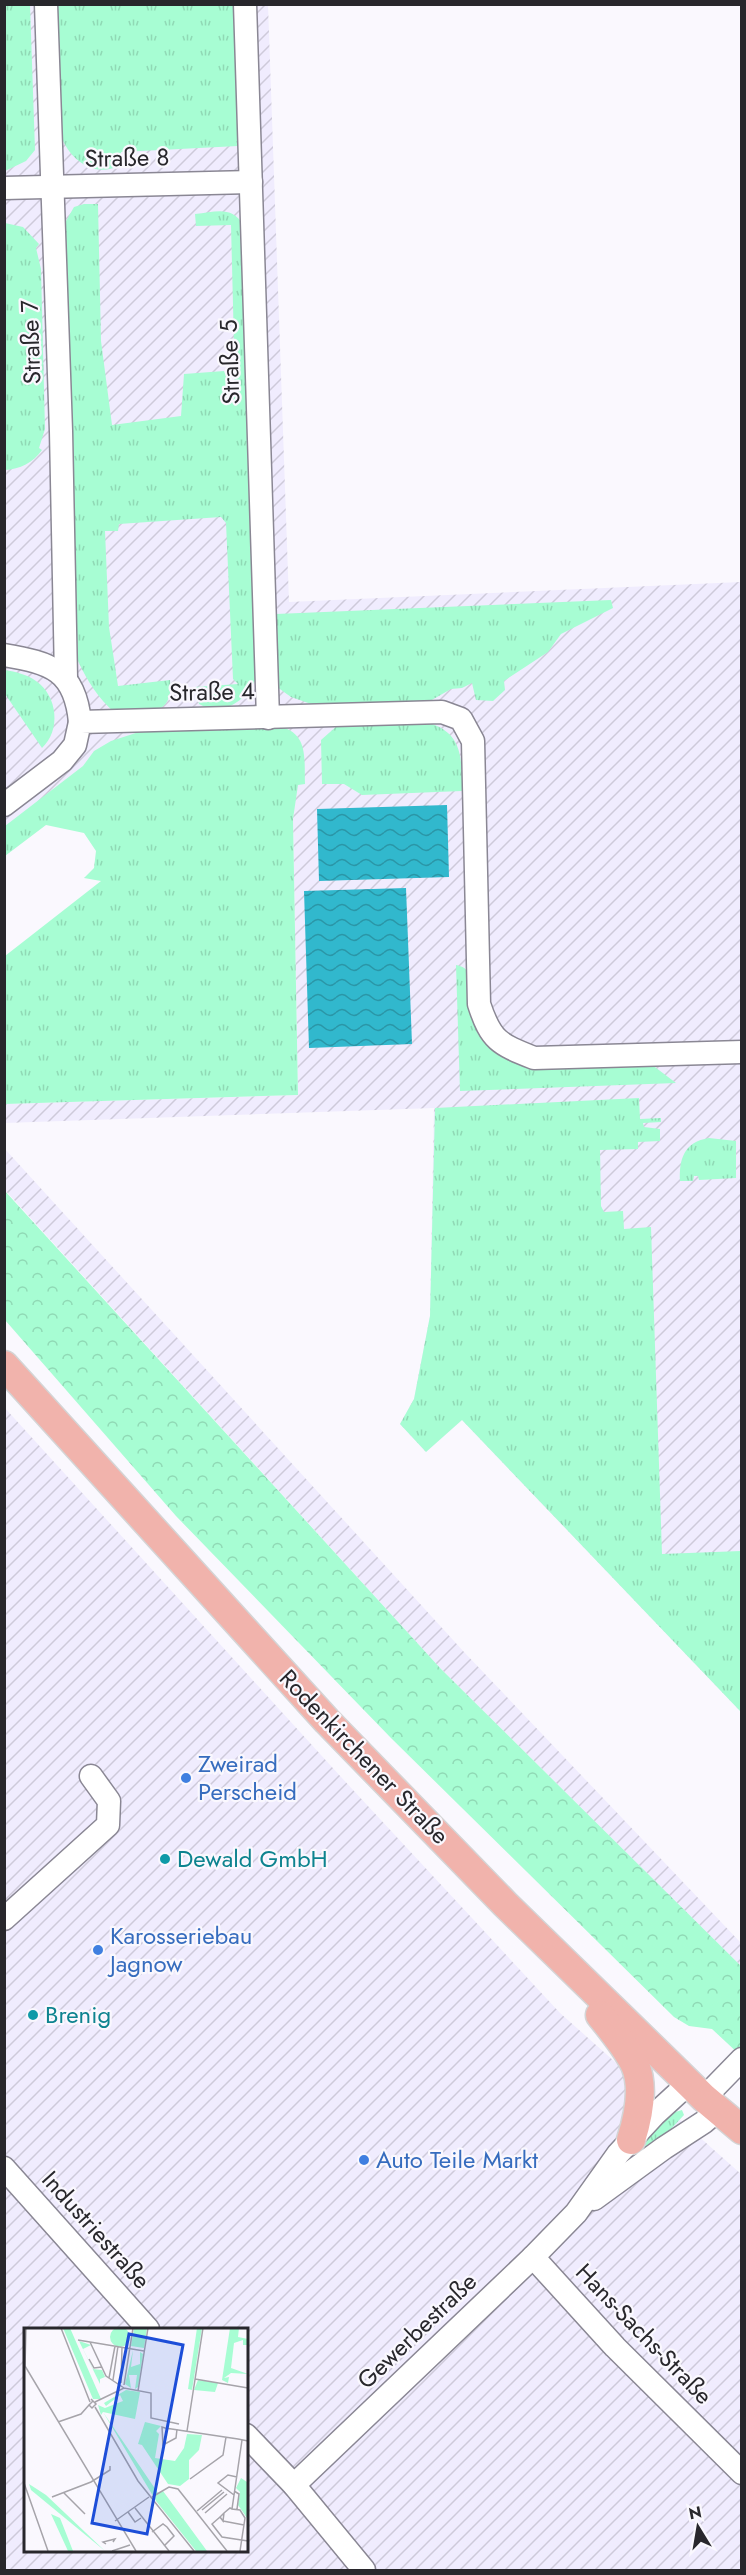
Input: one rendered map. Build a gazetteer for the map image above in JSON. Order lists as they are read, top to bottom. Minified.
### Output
{"streets":{"main road":["Rodenkirchener Straße"],"street":["Straße 8","Straße 7","Straße 5","Straße 4","Industriestraße","Gewerbestraße","Hans-Sachs-Straße"]},"crossings":[["Straße 8","Straße 7"],["Straße 8","Straße 5"],["Straße 5","Straße 4"],["Rodenkirchener Straße","Gewerbestraße"],["Gewerbestraße","Hans-Sachs-Straße"]],"places":["Zweirad Perscheid","Dewald GmbH","Karosseriebau Jagnow","Brenig","Auto Teile Markt"],"north":"top"}
